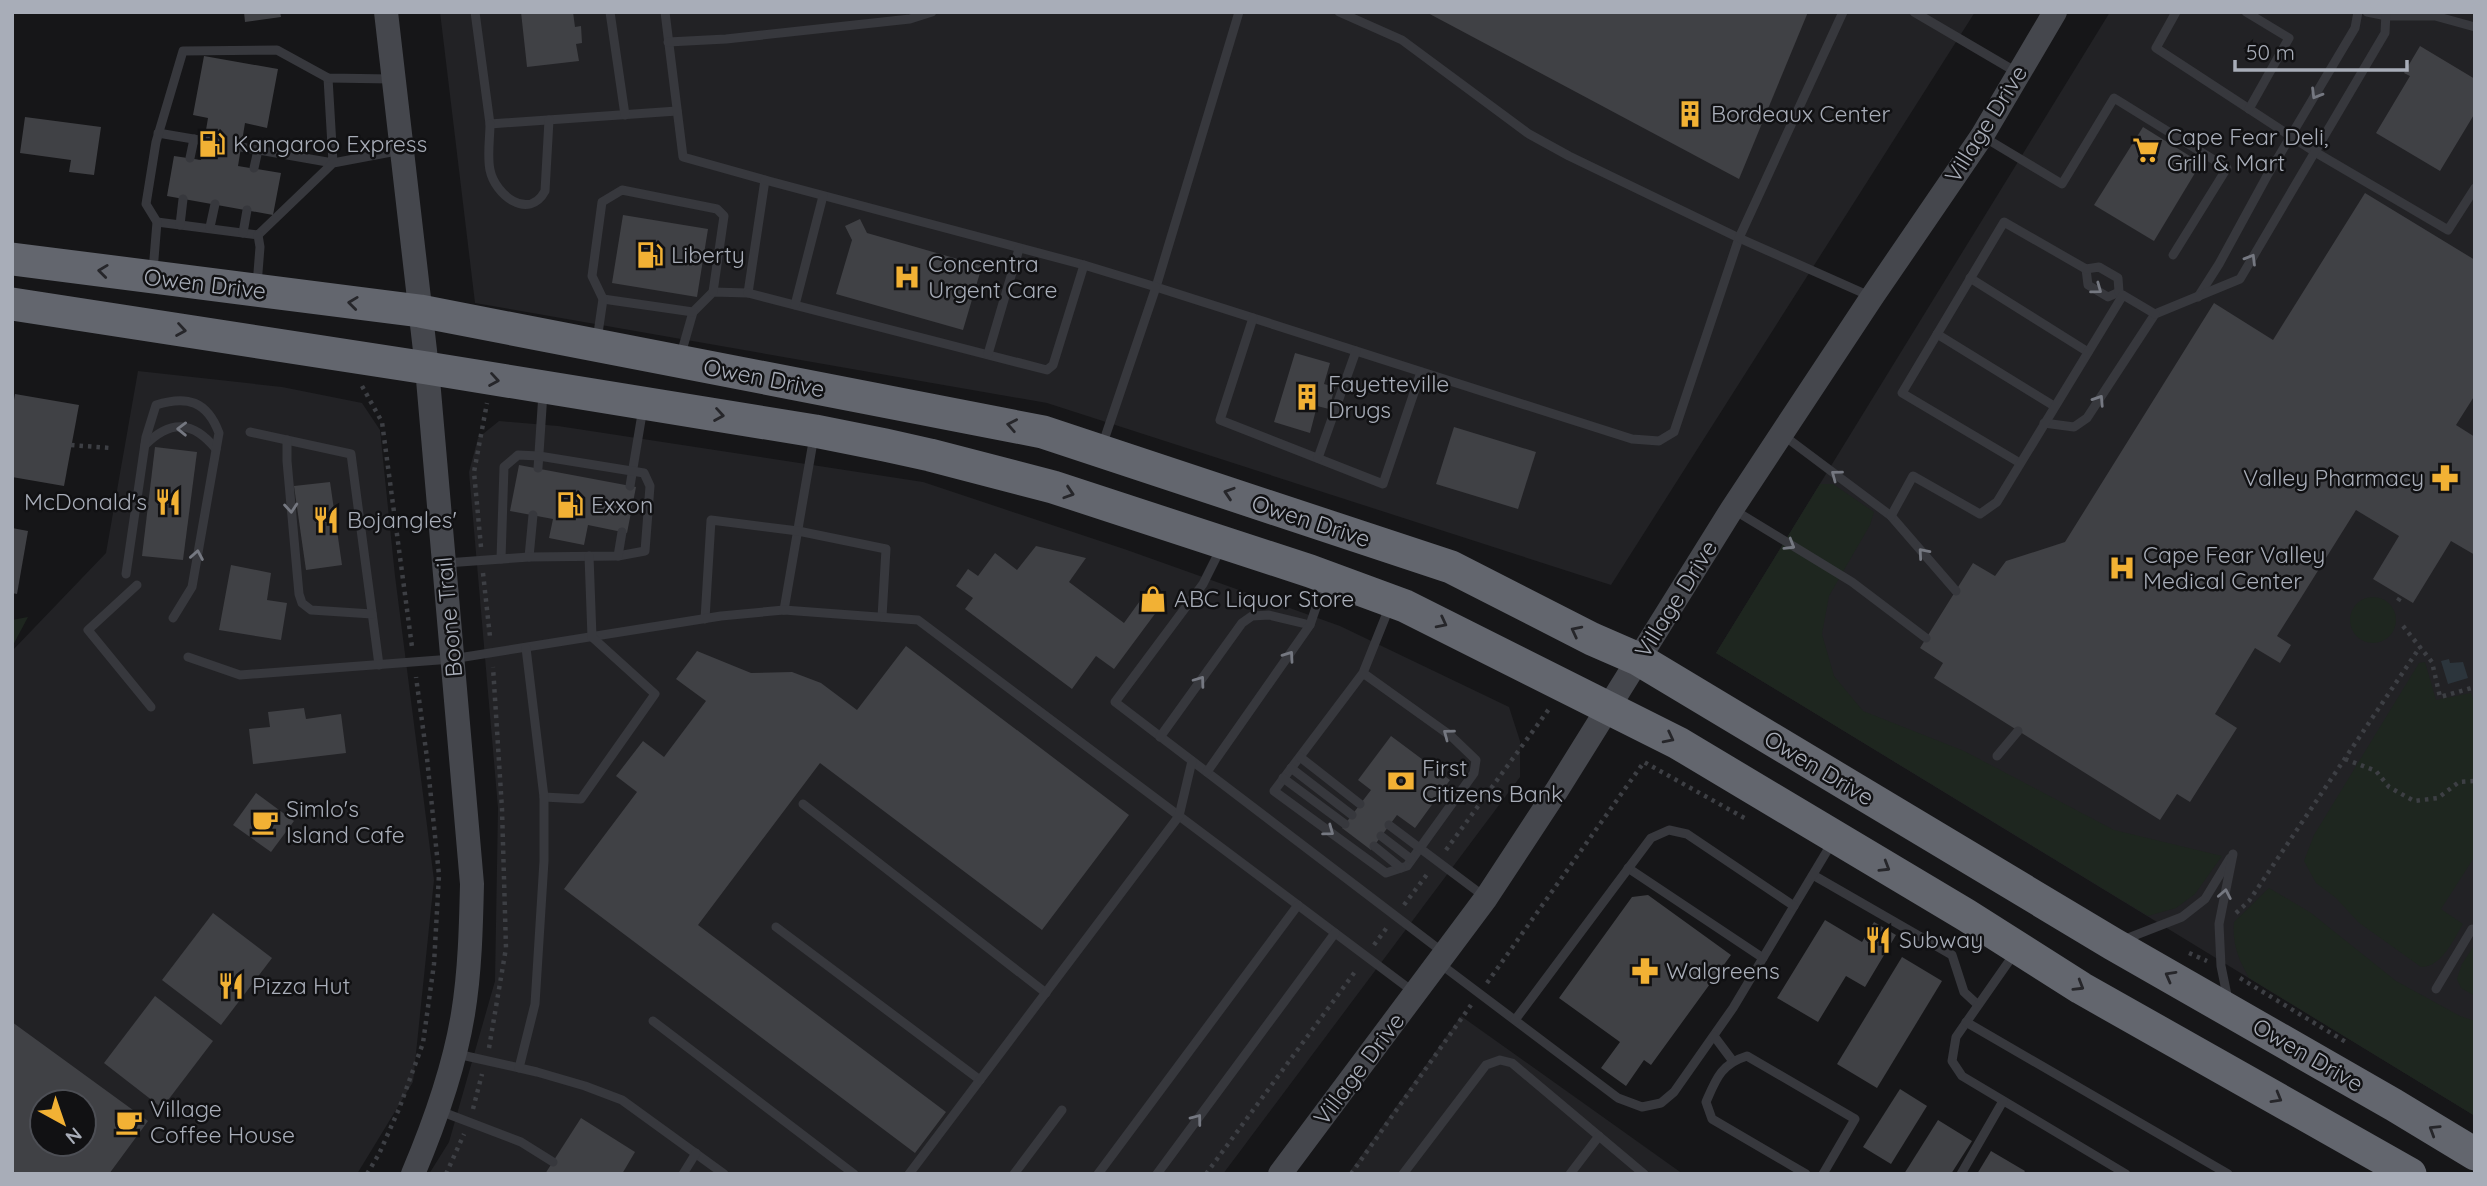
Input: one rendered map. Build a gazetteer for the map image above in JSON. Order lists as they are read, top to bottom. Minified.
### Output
{"streets":{"highway":["Owen Drive"],"main road":["Village Drive","Boone Trail"]},"crossings":[["Village Drive","Owen Drive"],["Owen Drive","Boone Trail"]],"places":{"building":["Bordeaux Center","Fayetteville Drugs"],"fuel station":["Kangaroo Express","Liberty","Exxon"],"supermarket":["Cape Fear Deli, Grill & Mart"],"hospital":["Concentra Urgent Care","Cape Fear Valley Medical Center"],"pharmacy":["Valley Pharmacy","Walgreens"],"restaurant":["McDonald's","Bojangles'","Subway","Pizza Hut"],"shop":["ABC Liquor Store"],"bank":["First Citizens Bank"],"cafe":["Simlo's Island Cafe","Village Coffee House"]},"scale_bar":"50 m","north":"bottom right"}
